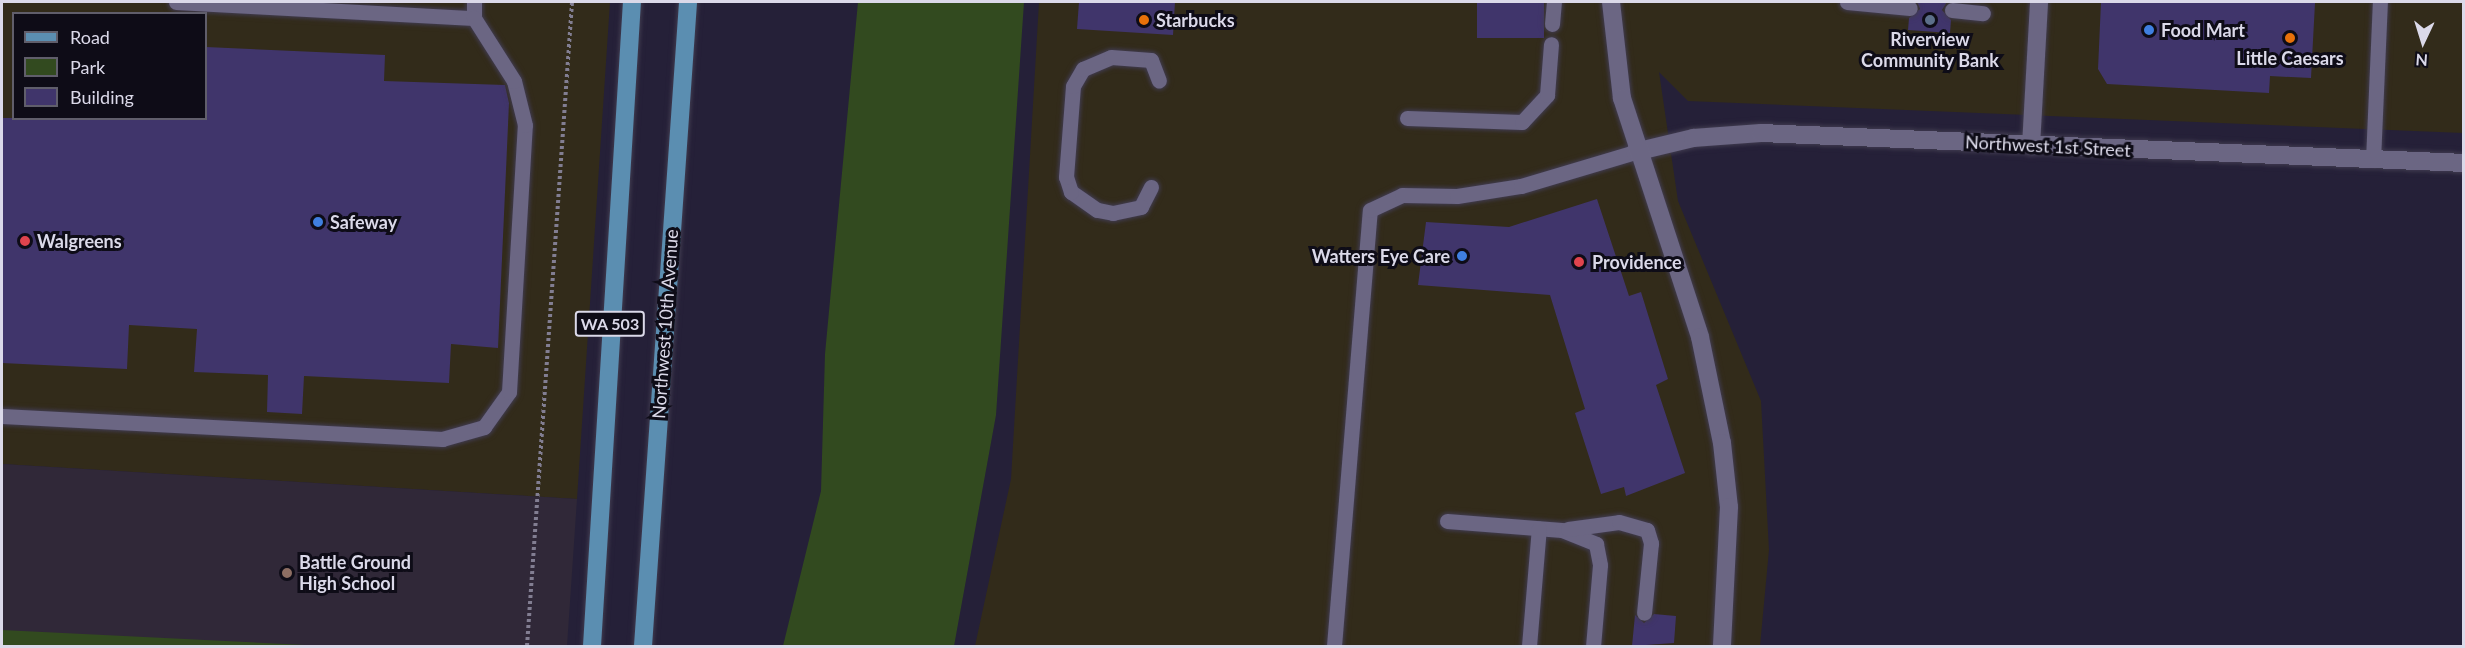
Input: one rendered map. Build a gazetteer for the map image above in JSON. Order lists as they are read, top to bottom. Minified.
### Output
{"streets":{"main road":["WA 503","Northwest 10th Avenue"],"street":["Northwest 1st Street"]},"places":["Starbucks","Riverview Community Bank","Food Mart","Little Caesars","Safeway","Walgreens","Watters Eye Care","Providence","Battle Ground High School"],"legend":["Road","Park","Building"],"north":"bottom"}
